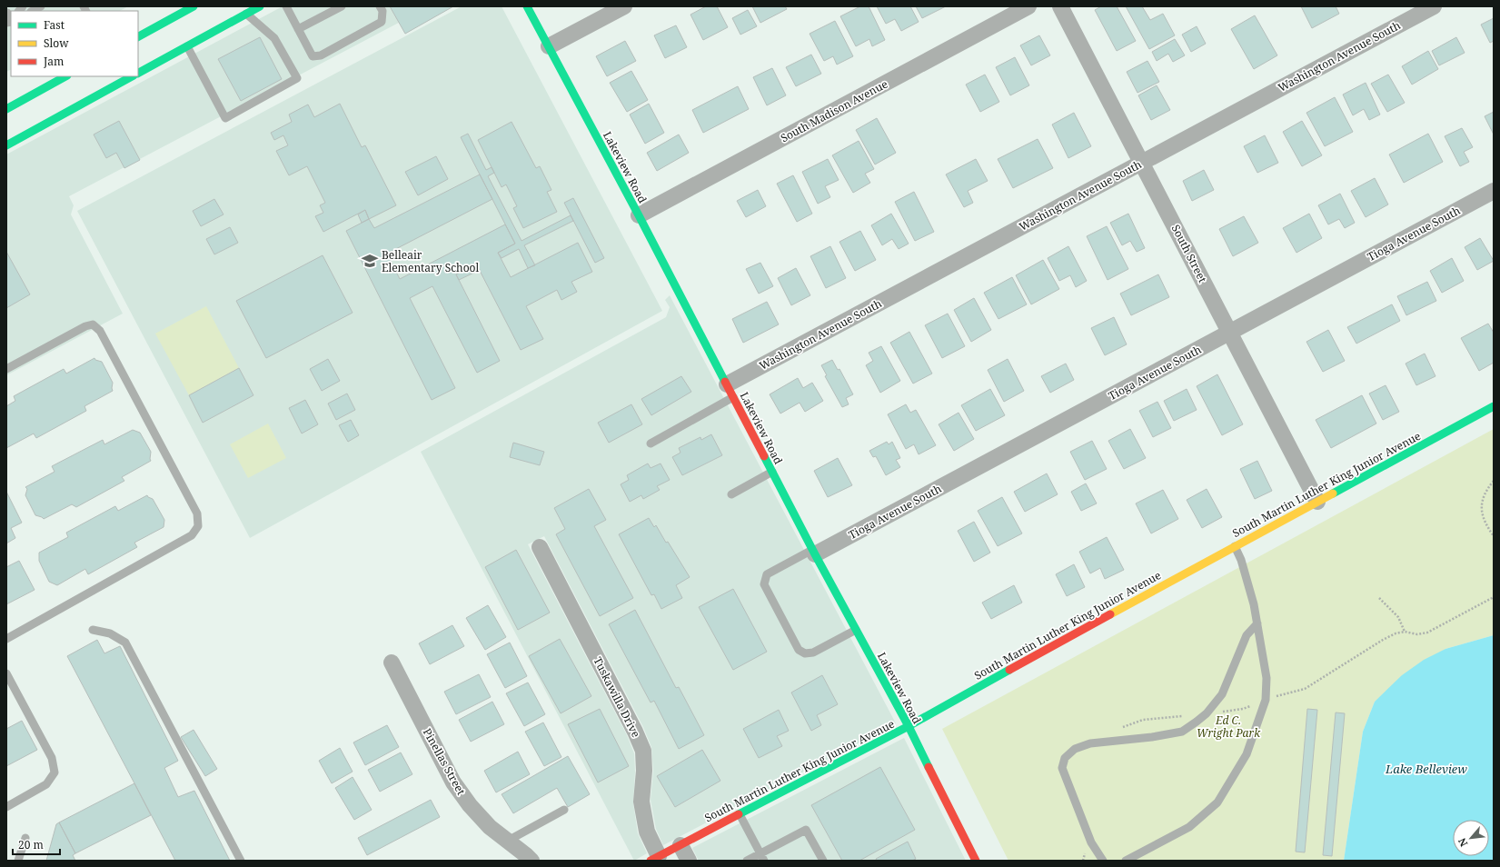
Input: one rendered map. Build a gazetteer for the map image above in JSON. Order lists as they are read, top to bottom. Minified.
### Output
{"streets":{"street":["Washington Avenue South","South Madison Avenue","Lakeview Road","Tioga Avenue South","South Street","South Martin Luther King Junior Avenue","Tuskawilla Drive","Pinellas Street"]},"crossings":[["Washington Avenue South","Lakeview Road"],["Washington Avenue South","South Street"],["South Madison Avenue","Lakeview Road"],["Lakeview Road","Tioga Avenue South"],["Lakeview Road","South Martin Luther King Junior Avenue"],["Tioga Avenue South","South Street"],["South Street","South Martin Luther King Junior Avenue"],["South Martin Luther King Junior Avenue","Tuskawilla Drive"]],"water":["Lake Belleview"],"parks":["Ed C. Wright Park"],"places":{"school or university":["Belleair Elementary School"]},"legend":["Fast","Slow","Jam"],"scale_bar":"20 m","north":"bottom left"}
